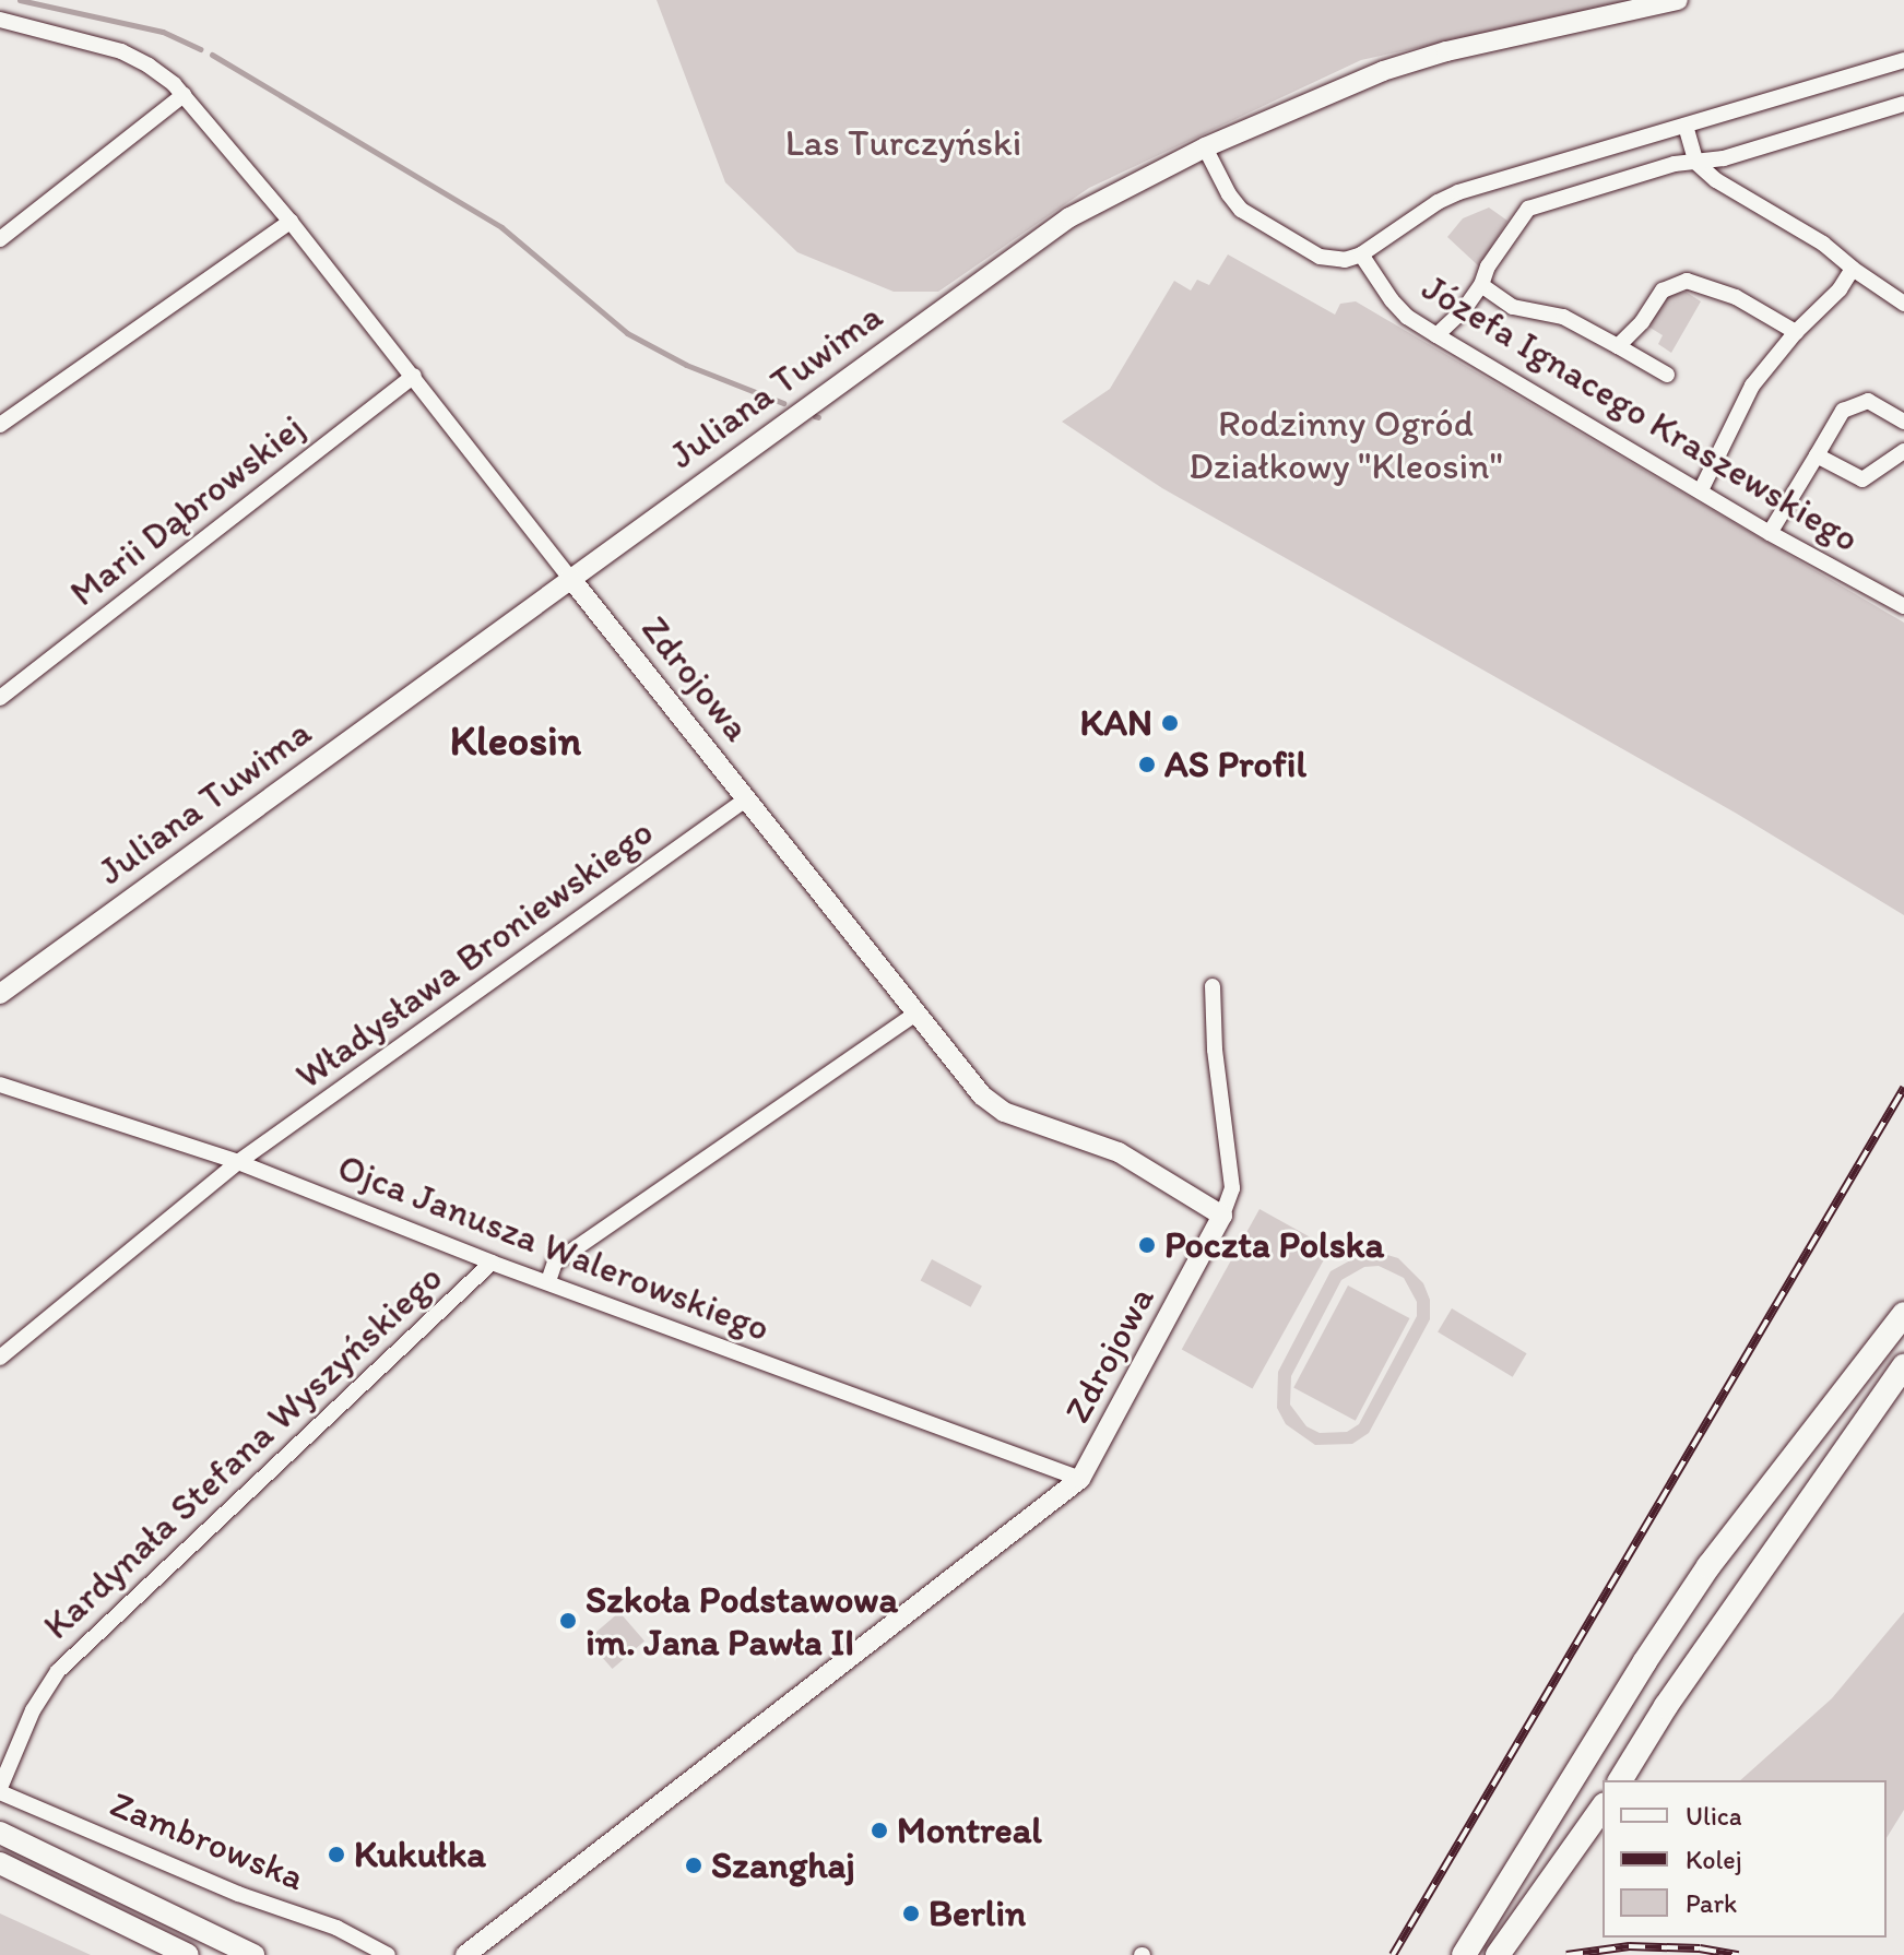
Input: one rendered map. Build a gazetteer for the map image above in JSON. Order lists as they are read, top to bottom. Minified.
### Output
{"streets":{"main road":["Zambrowska"],"street":["Juliana Tuwima","Józefa Ignacego Kraszewskiego","Marii Dąbrowskiej","Zdrojowa","Władysława Broniewskiego","Ojca Janusza Walerowskiego","Kardynała Stefana Wyszyńskiego"]},"crossings":[["Juliana Tuwima","Zdrojowa"],["Marii Dąbrowskiej","Zdrojowa"],["Zdrojowa","Władysława Broniewskiego"],["Zdrojowa","Ojca Janusza Walerowskiego"],["Władysława Broniewskiego","Ojca Janusza Walerowskiego"],["Ojca Janusza Walerowskiego","Kardynała Stefana Wyszyńskiego"],["Kardynała Stefana Wyszyńskiego","Zambrowska"]],"districts":["Kleosin"],"parks":["Las Turczyński","Rodzinny Ogród Działkowy \"Kleosin\""],"places":["KAN","AS Profil","Poczta Polska","Szkoła Podstawowa im. Jana Pawła II","Montreal","Kukułka","Szanghaj","Berlin"],"legend":["Ulica","Kolej","Park"]}
